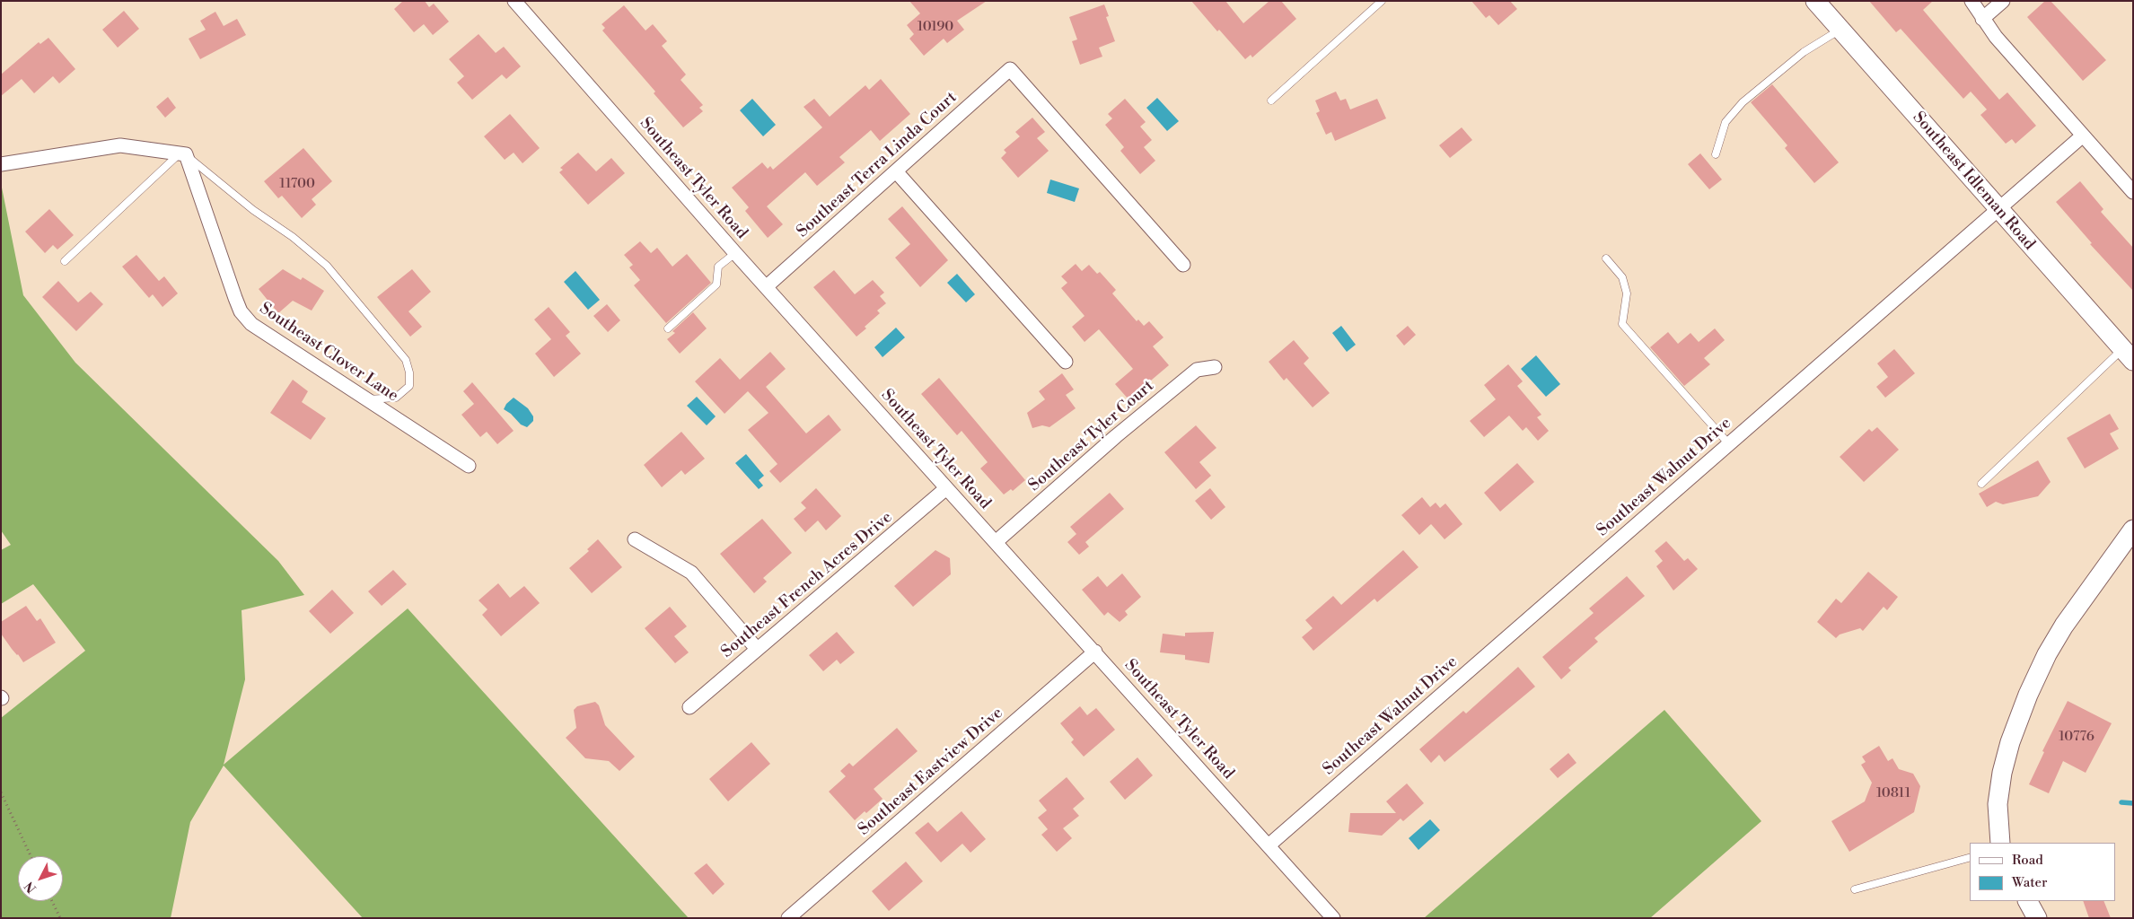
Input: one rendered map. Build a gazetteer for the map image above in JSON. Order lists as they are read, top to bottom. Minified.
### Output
{"streets":{"main road":["Southeast Idleman Road"],"street":["Southeast Terra Linda Court","Southeast Tyler Road","Southeast Clover Lane","Southeast Tyler Court","Southeast Walnut Drive","Southeast French Acres Drive","Southeast Eastview Drive"]},"crossings":[["Southeast Terra Linda Court","Southeast Tyler Road"],["Southeast Tyler Road","Southeast Tyler Court"],["Southeast Tyler Road","Southeast Walnut Drive"],["Southeast Tyler Road","Southeast French Acres Drive"],["Southeast Tyler Road","Southeast Eastview Drive"],["Southeast Idleman Road","Southeast Walnut Drive"]],"house_numbers":["10190","11700","10776","10811"],"legend":["Road","Water"],"north":"bottom left"}
